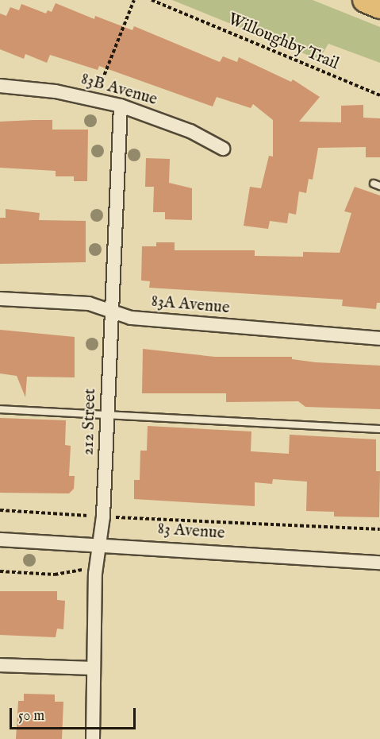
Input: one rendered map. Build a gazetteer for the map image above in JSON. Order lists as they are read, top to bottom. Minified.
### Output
{"streets":{"street":["83B Avenue","83A Avenue","212 Street","83 Avenue"],"path":["Willoughby Trail"]},"crossings":[["83B Avenue","212 Street"],["83A Avenue","212 Street"],["212 Street","83 Avenue"]],"scale_bar":"50 m"}
